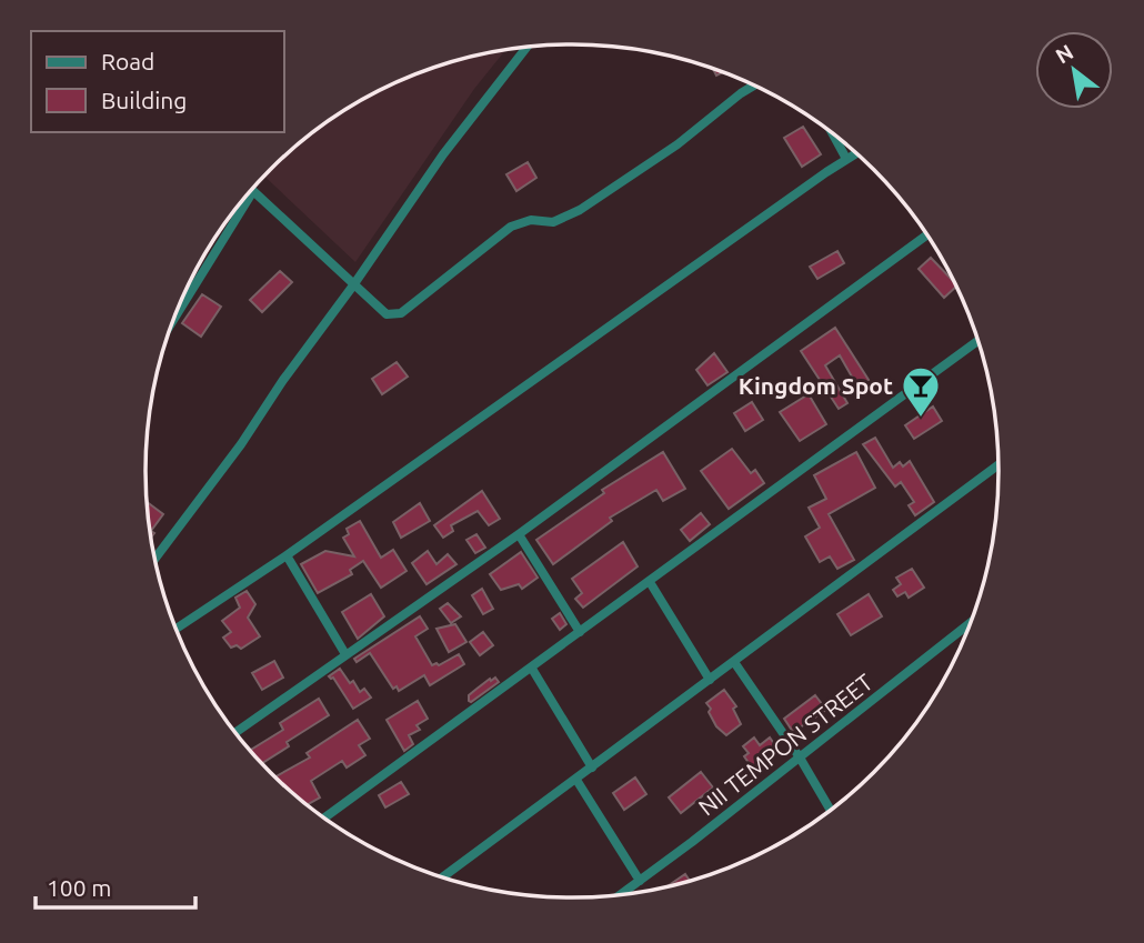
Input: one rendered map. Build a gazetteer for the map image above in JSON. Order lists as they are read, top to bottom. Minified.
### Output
{"streets":{"street":["NII TEMPON STREET"]},"places":{"bar":["Kingdom Spot"]},"legend":["Road","Building"],"scale_bar":"100 m","north":"top left"}
